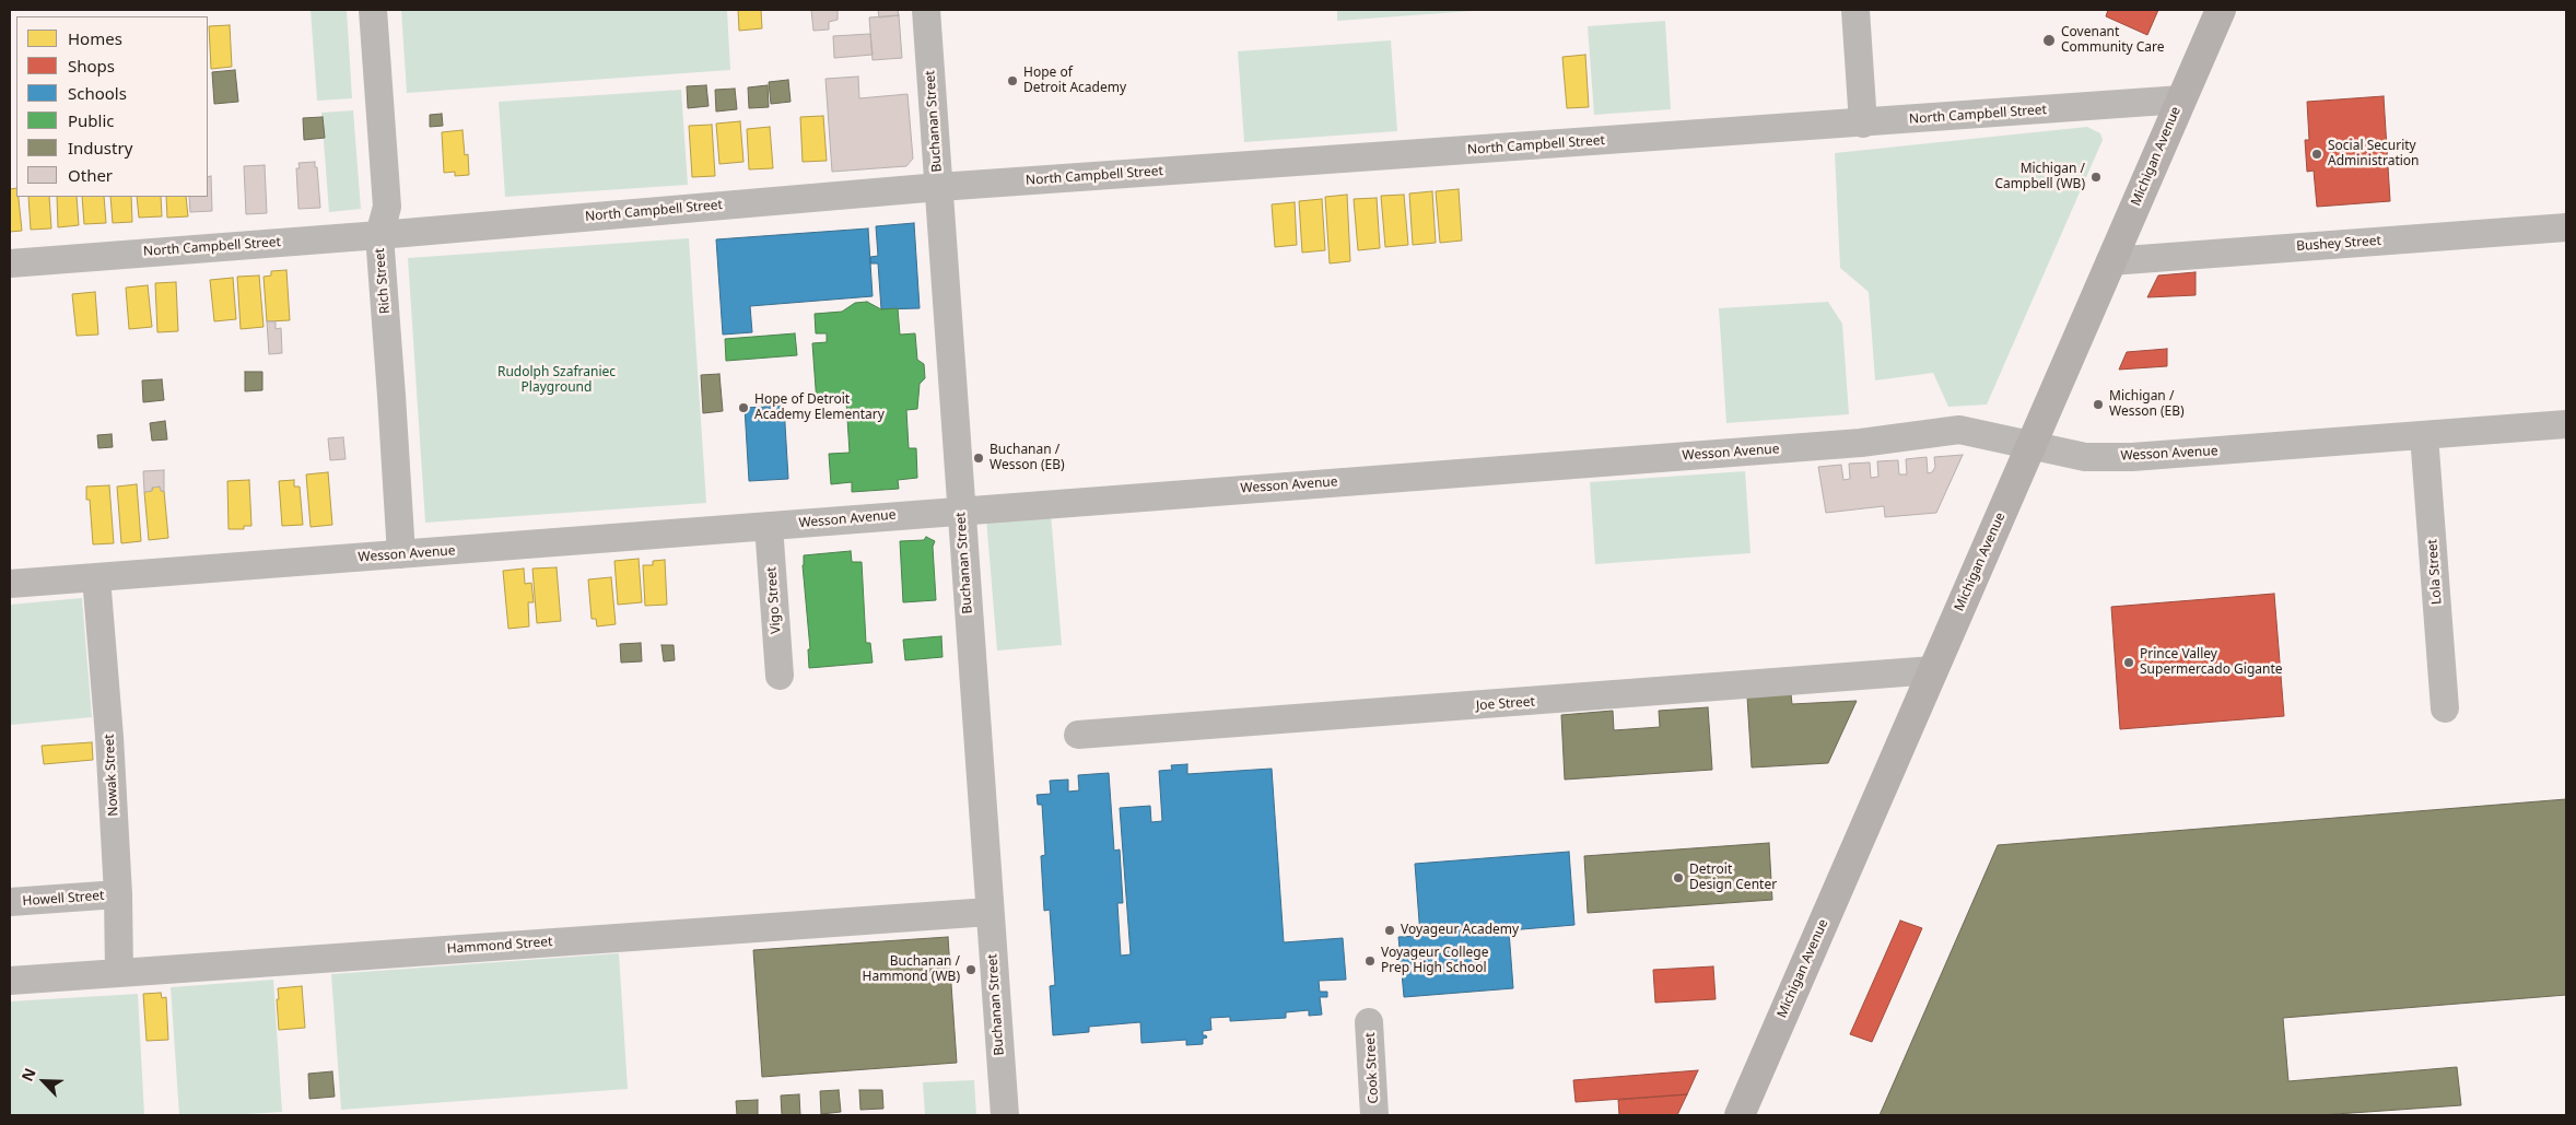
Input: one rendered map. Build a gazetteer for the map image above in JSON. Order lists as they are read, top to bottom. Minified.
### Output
{"streets":{"main road":["Michigan Avenue"],"street":["North Campbell Street","Buchanan Street","Bushey Street","Rich Street","Wesson Avenue","Lola Street","Vigo Street","Joe Street","Nowak Street","Howell Street","Hammond Street","Cook Street"]},"crossings":[["North Campbell Street","Buchanan Street"],["North Campbell Street","Michigan Avenue"],["North Campbell Street","Rich Street"],["Buchanan Street","Wesson Avenue"],["Buchanan Street","Hammond Street"],["Michigan Avenue","Bushey Street"],["Michigan Avenue","Wesson Avenue"],["Michigan Avenue","Joe Street"],["Rich Street","Wesson Avenue"],["Wesson Avenue","Lola Street"],["Wesson Avenue","Vigo Street"],["Wesson Avenue","Nowak Street"],["Nowak Street","Howell Street"],["Nowak Street","Hammond Street"]],"parks":["Rudolph Szafraniec Playground"],"places":["Covenant Community Care","Hope of Detroit Academy","Social Security Administration","Michigan / Campbell (WB)","Michigan / Wesson (EB)","Hope of Detroit Academy Elementary","Buchanan / Wesson (EB)","Prince Valley Supermercado Gigante","Detroit Design Center","Voyageur Academy","Voyageur College Prep High School","Buchanan / Hammond (WB)"],"legend":["Homes","Shops","Schools","Public","Industry","Other"],"north":"top left"}
